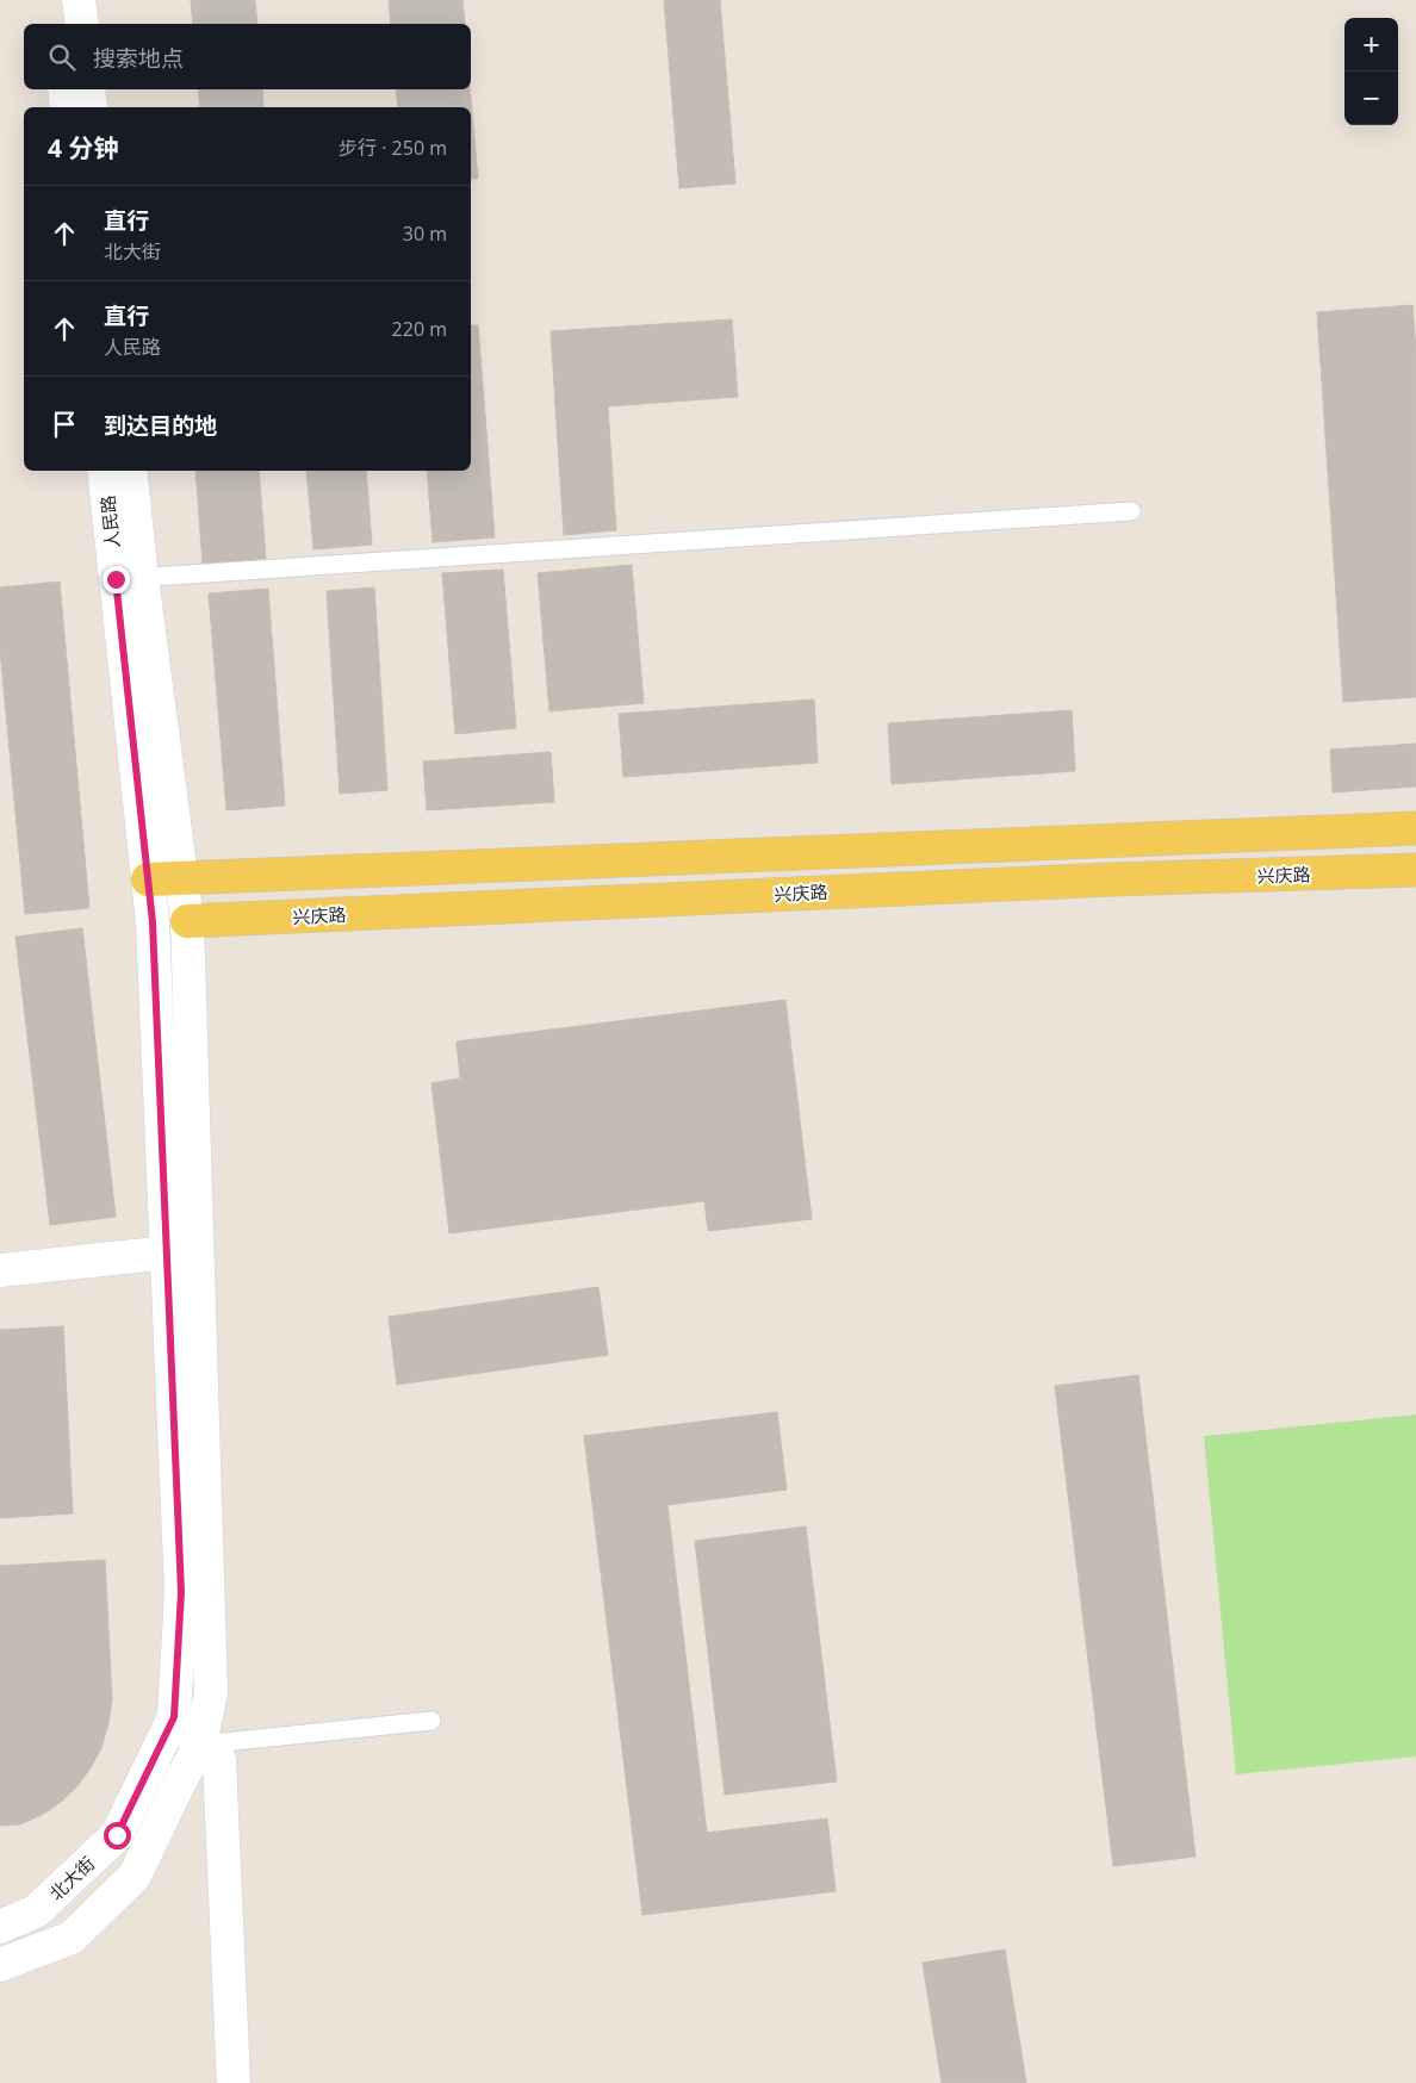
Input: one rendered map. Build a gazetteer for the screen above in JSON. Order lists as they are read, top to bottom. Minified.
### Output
{"streets":{"main road":["人民路","兴庆路","北大街"]},"crossings":[["人民路","北大街"]],"page":{"map_buttons":["+","−"],"search":"搜索地点","heading":["4 分钟","步行 · 250 m"],"list":[["直行","北大街","30 m"],["直行","人民路","220 m"],"到达目的地"]}}
